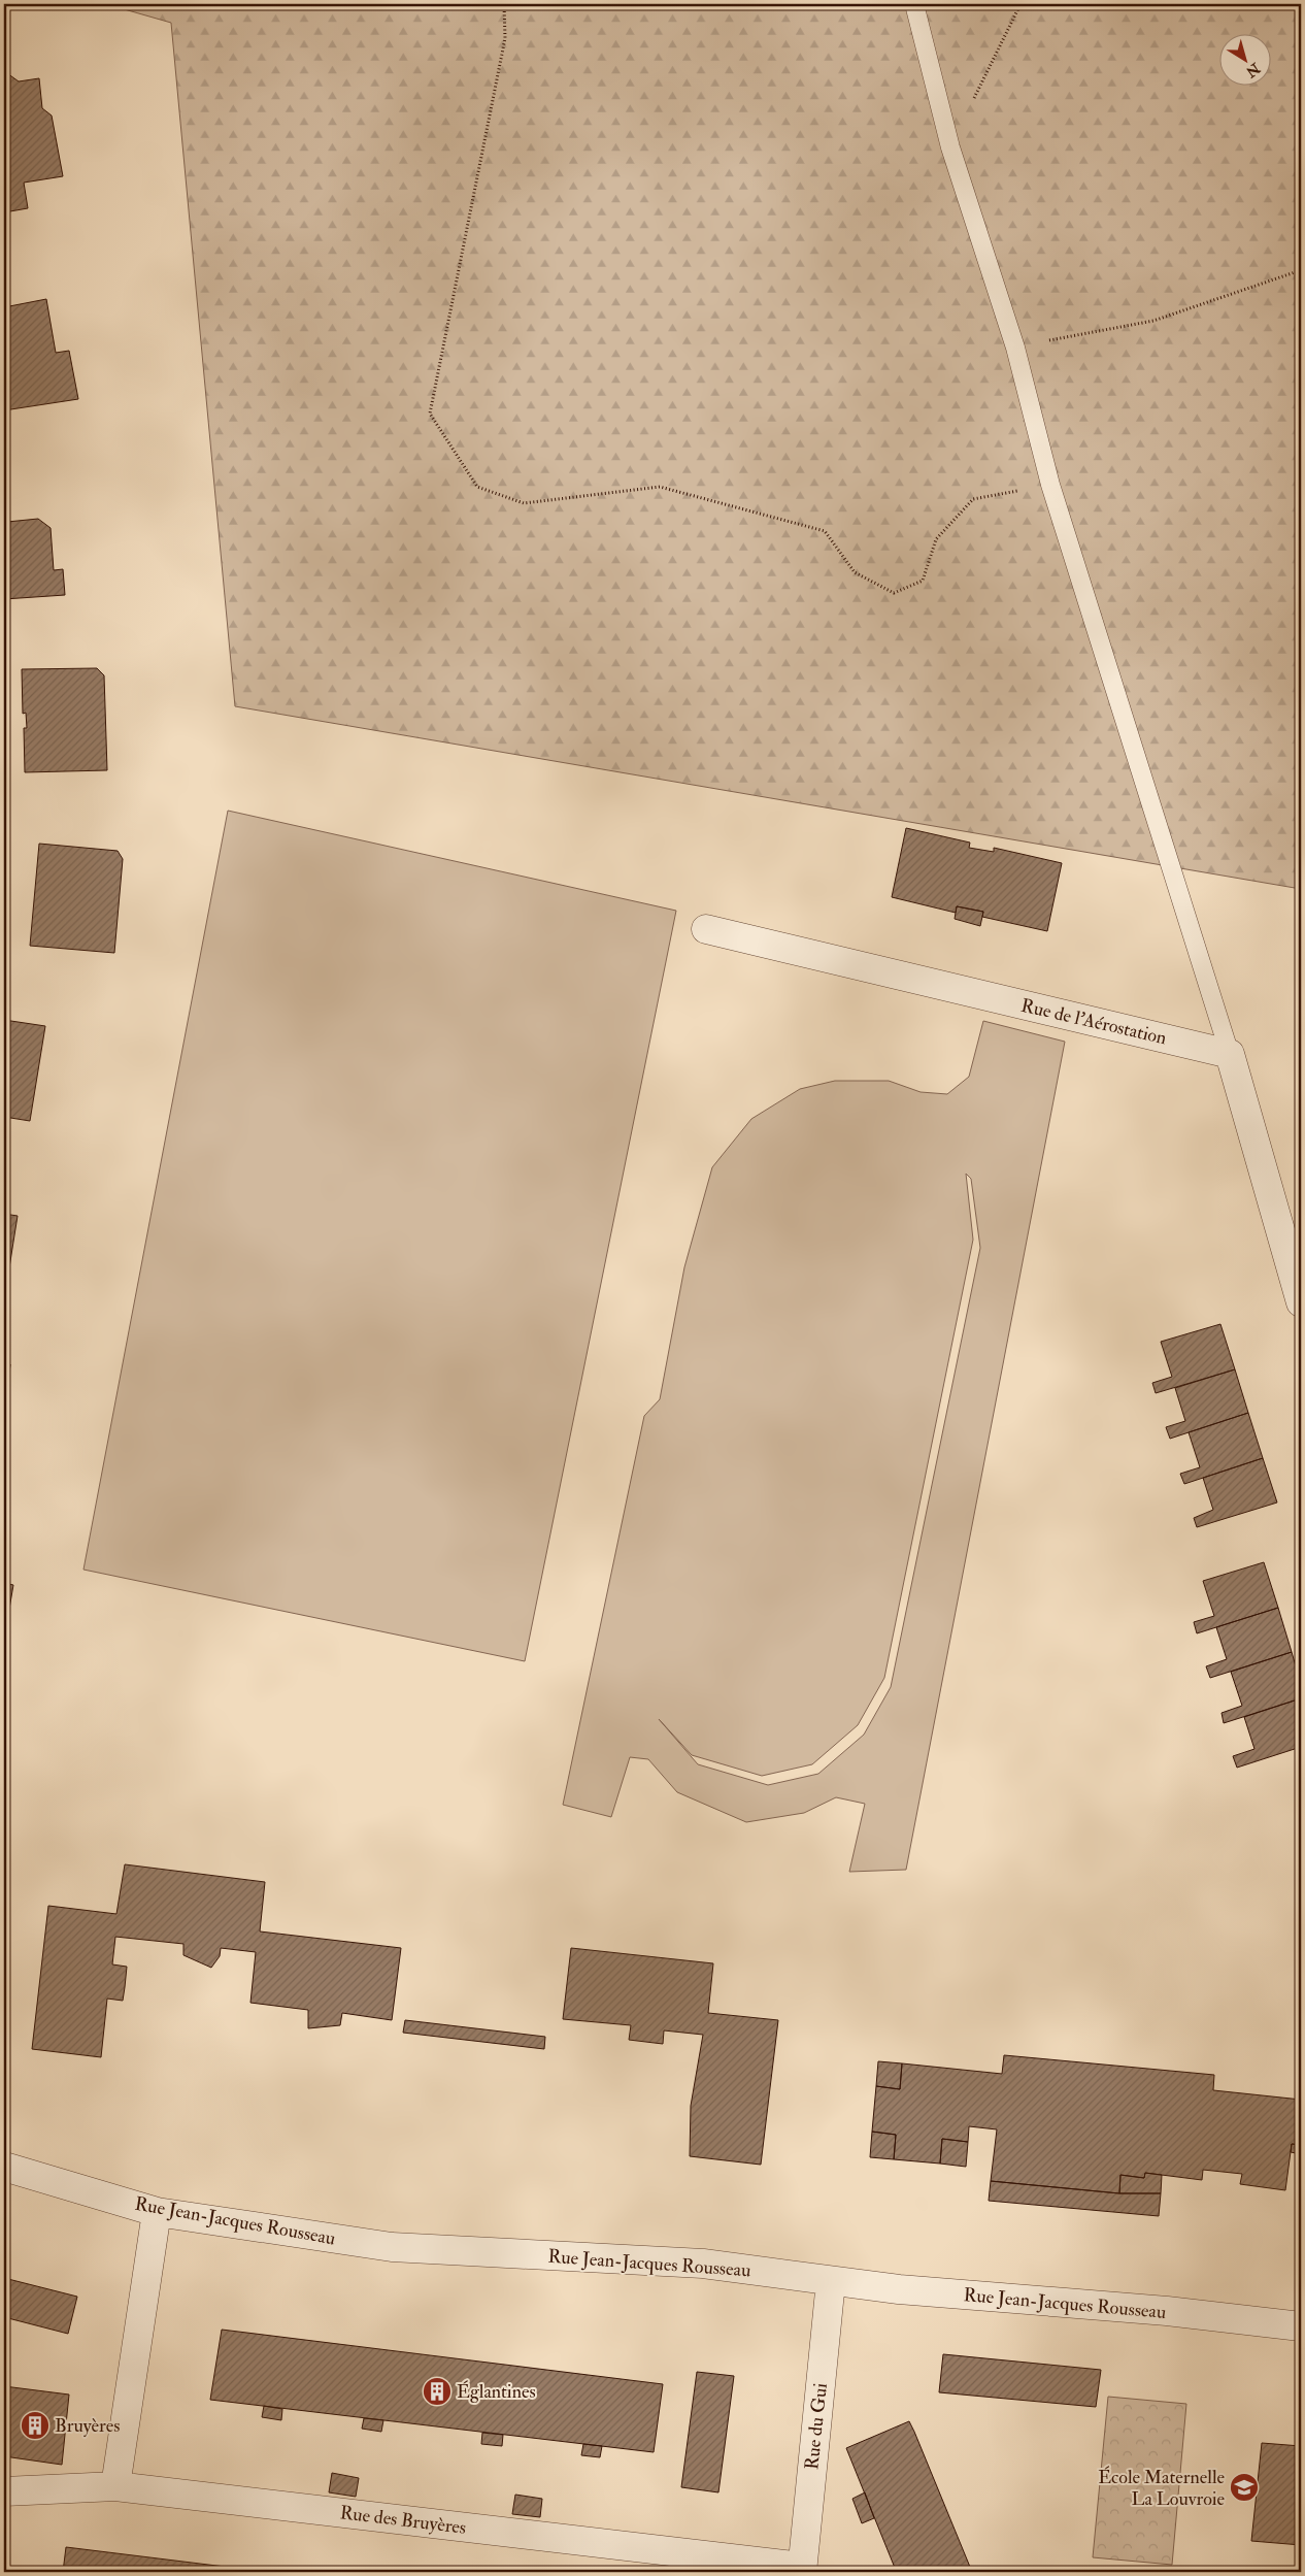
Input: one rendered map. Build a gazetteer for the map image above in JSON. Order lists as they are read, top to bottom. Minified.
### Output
{"streets":{"street":["Rue de l'Aérostation","Rue Jean-Jacques Rousseau","Rue du Gui","Rue des Bruyères"]},"crossings":[["Rue Jean-Jacques Rousseau","Rue du Gui"],["Rue du Gui","Rue des Bruyères"]],"places":{"building":["Églantines","Bruyères"],"school or university":["École Maternelle La Louvroie"]},"north":"bottom right"}
